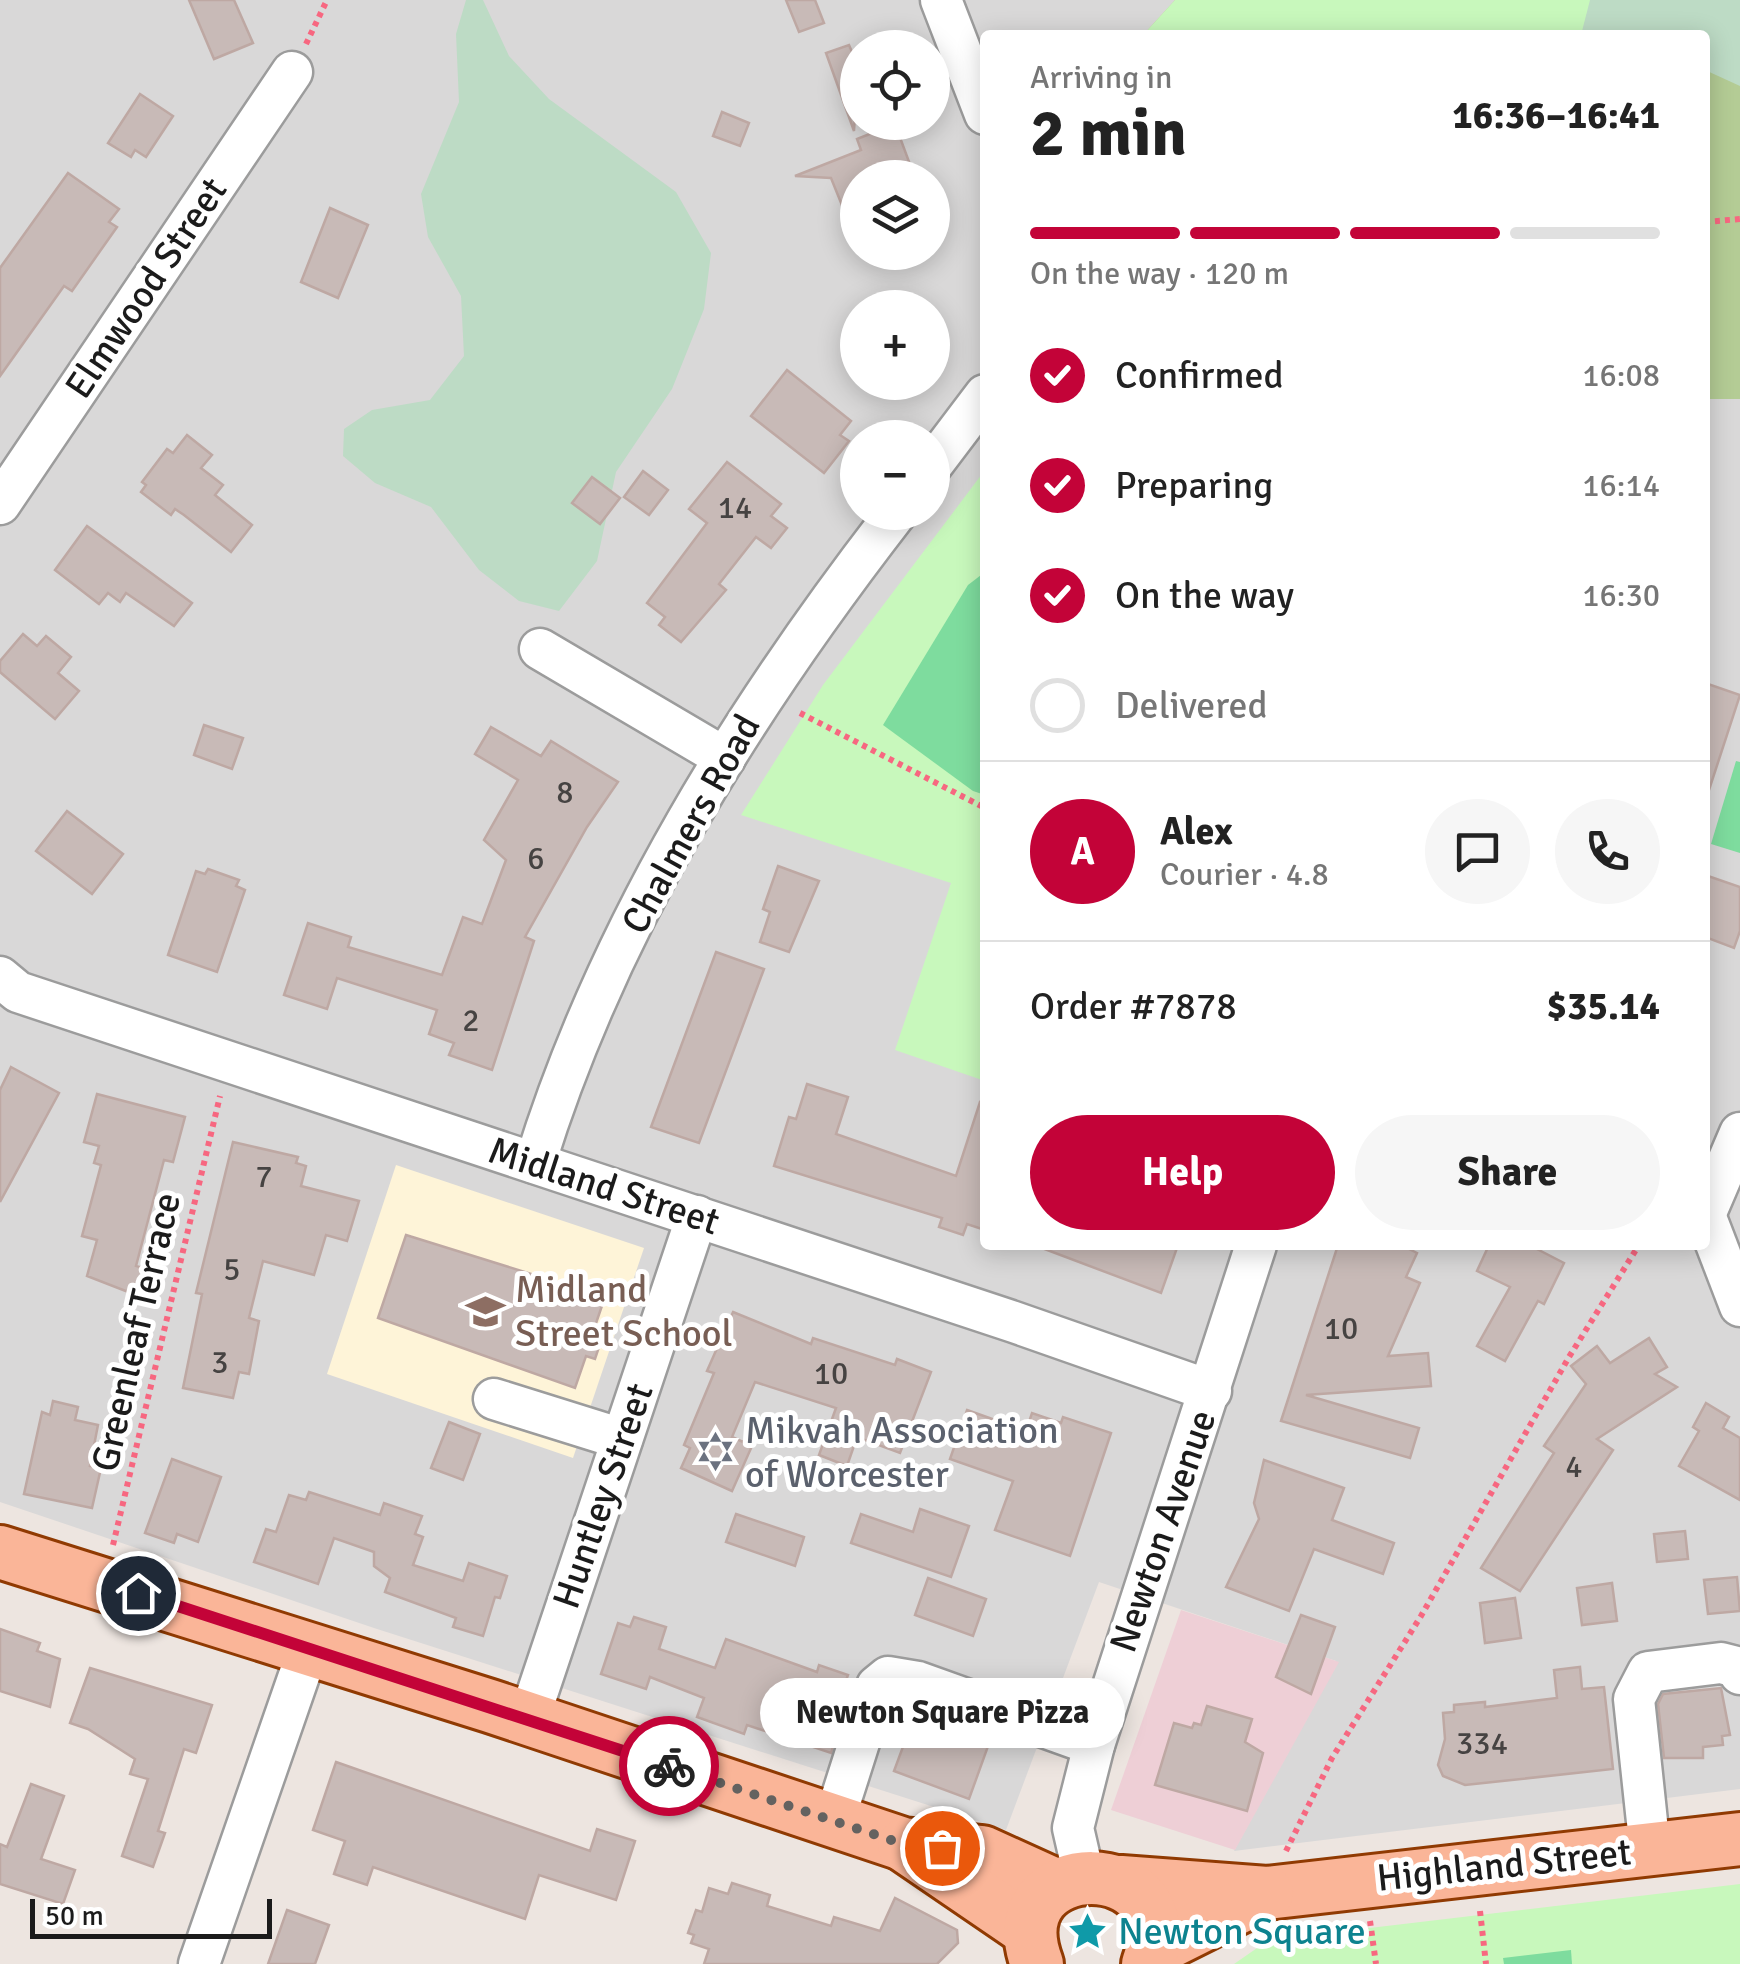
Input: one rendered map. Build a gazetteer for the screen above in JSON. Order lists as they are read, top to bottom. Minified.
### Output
{"streets":{"main road":["Highland Street"],"street":["Elmwood Street","Chalmers Road","Midland Street","Huntley Street","Newton Avenue"],"path":["Greenleaf Terrace"]},"crossings":[["Chalmers Road","Midland Street"],["Midland Street","Huntley Street"],["Midland Street","Newton Avenue"],["Newton Avenue","Highland Street"]],"places":{"school or university":["Midland Street School"],"synagogue":["Mikvah Association of Worcester"],"other":["Newton Square Pizza"],"place":["Newton Square"]},"house_numbers":["14","8","6","2","7","5","10","3","10","4","334"],"scale_bar":"50 m","page":{"map_buttons":["+","−"],"heading":["2 min","Arriving in","16:36–16:41"],"panel":["Alex","Courier · 4.8","Order #7878","$35.14"],"bar":"On the way · 120 m","list":[["Confirmed","16:08"],["Preparing","16:14"],["On the way","16:30"],"Delivered"],"round":"A","buttons":["Help","Share"],"bubble":"Newton Square Pizza","scale":"50 m"}}
